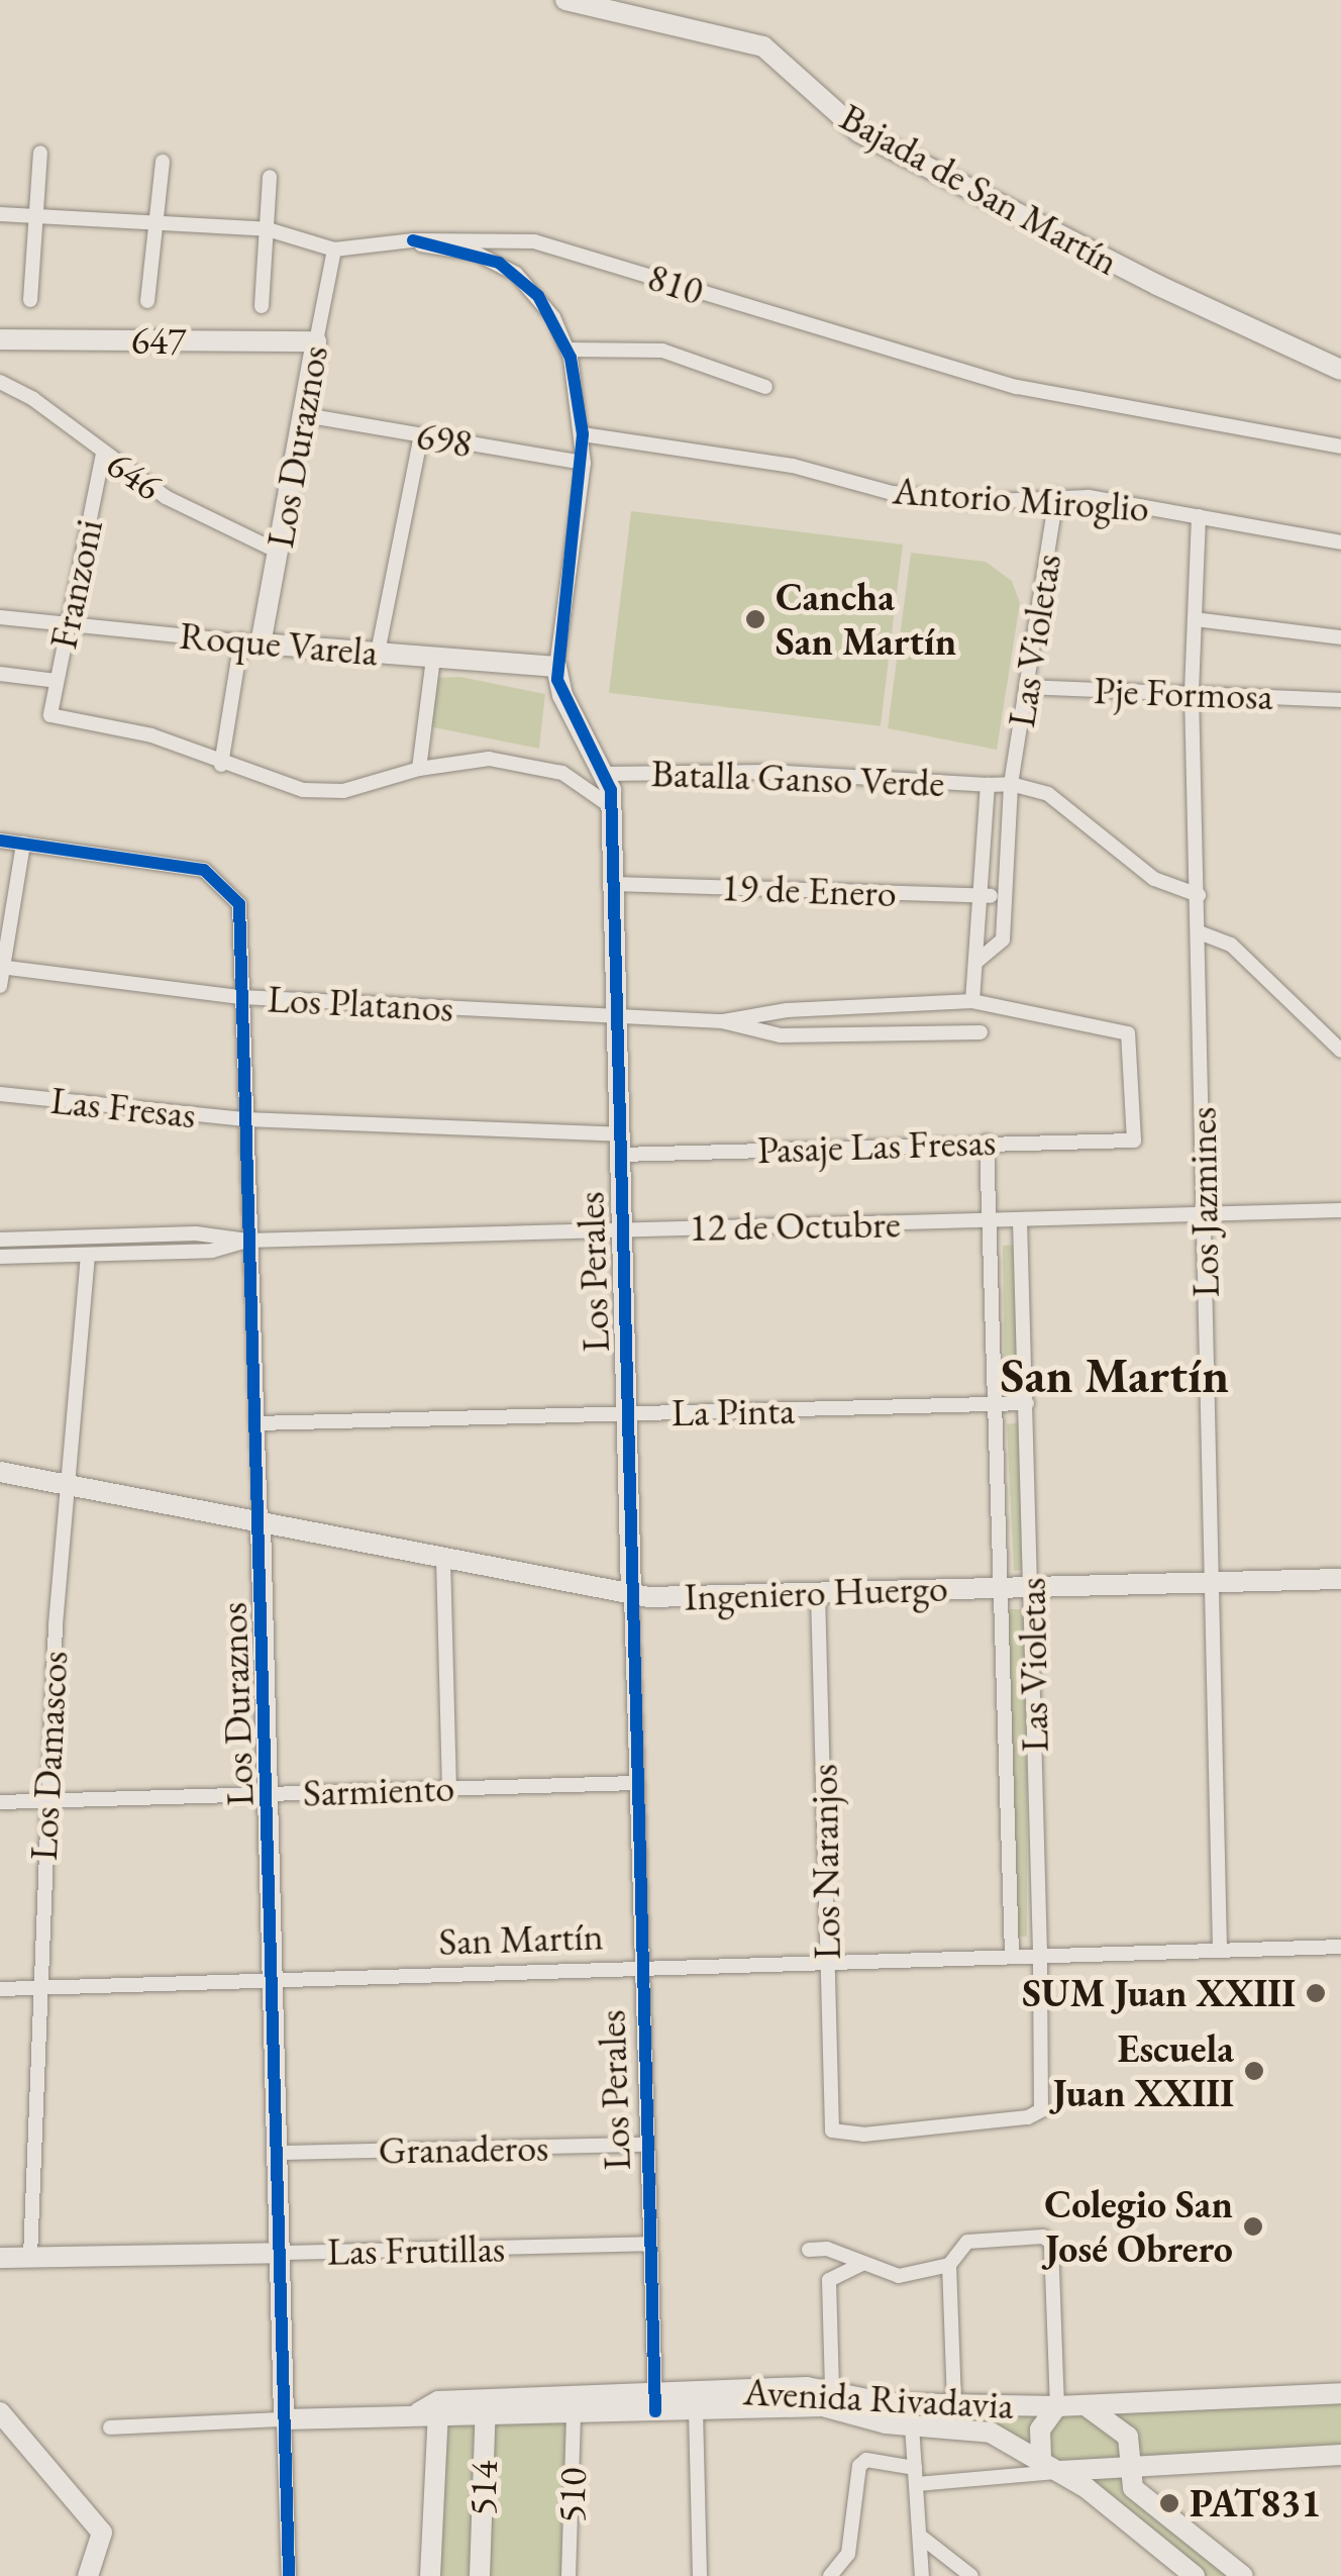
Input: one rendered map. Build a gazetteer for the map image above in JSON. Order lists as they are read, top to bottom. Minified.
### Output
{"streets":{"main road":["Bajada de San Martín","647","Los Duraznos","Roque Varela","Los Perales","Ingeniero Huergo","Las Frutillas","Avenida Rivadavia","514"],"street":["810","698","646","Antorio Miroglio","Franzoni","Las Violetas","Pje Formosa","Batalla Ganso Verde","19 de Enero","Los Platanos","Las Fresas","Pasaje Las Fresas","Los Jazmines","12 de Octubre","La Pinta","Los Damascos","Sarmiento","Los Naranjos","San Martín","Granaderos","510"]},"crossings":[["810","Los Duraznos"],["810","Los Perales"],["647","Los Duraznos"],["698","Los Duraznos"],["698","Los Perales"],["Los Duraznos","646"],["Los Duraznos","Roque Varela"],["Los Duraznos","Batalla Ganso Verde"],["Los Duraznos","Los Platanos"],["Los Duraznos","Las Fresas"],["Los Duraznos","Pasaje Las Fresas"],["Los Duraznos","12 de Octubre"],["Los Duraznos","La Pinta"],["Los Duraznos","Ingeniero Huergo"],["Los Duraznos","Sarmiento"],["Los Duraznos","San Martín"],["Los Duraznos","Granaderos"],["Los Duraznos","Las Frutillas"],["Los Duraznos","Avenida Rivadavia"],["646","Franzoni"],["Antorio Miroglio","Las Violetas"],["Antorio Miroglio","Los Jazmines"],["Antorio Miroglio","Los Perales"],["Franzoni","Roque Varela"],["Franzoni","Batalla Ganso Verde"],["Las Violetas","Pje Formosa"],["Las Violetas","Batalla Ganso Verde"],["Las Violetas","19 de Enero"],["Las Violetas","Los Platanos"],["Las Violetas","Pasaje Las Fresas"],["Las Violetas","12 de Octubre"],["Las Violetas","La Pinta"],["Las Violetas","Ingeniero Huergo"],["Las Violetas","Los Naranjos"],["Las Violetas","San Martín"],["Roque Varela","Los Perales"],["Pje Formosa","Los Jazmines"],["Batalla Ganso Verde","Los Perales"],["19 de Enero","Los Perales"],["Los Platanos","Pasaje Las Fresas"],["Los Platanos","Los Perales"],["Las Fresas","Pasaje Las Fresas"],["Pasaje Las Fresas","Los Perales"],["Los Jazmines","12 de Octubre"],["Los Jazmines","Ingeniero Huergo"],["Los Jazmines","San Martín"],["12 de Octubre","Los Perales"],["12 de Octubre","Los Damascos"],["Los Perales","La Pinta"],["Los Perales","Ingeniero Huergo"],["Los Perales","Sarmiento"],["Los Perales","San Martín"],["Los Perales","Granaderos"],["Los Perales","Las Frutillas"],["Los Perales","Avenida Rivadavia"],["Ingeniero Huergo","Los Damascos"],["Ingeniero Huergo","Los Naranjos"],["Los Damascos","Sarmiento"],["Los Damascos","San Martín"],["Los Damascos","Las Frutillas"],["Los Naranjos","San Martín"],["Avenida Rivadavia","514"],["Avenida Rivadavia","510"]],"districts":["San Martín"],"places":["Cancha San Martín","SUM Juan XXIII","Escuela Juan XXIII","Colegio San José Obrero","PAT831"]}
